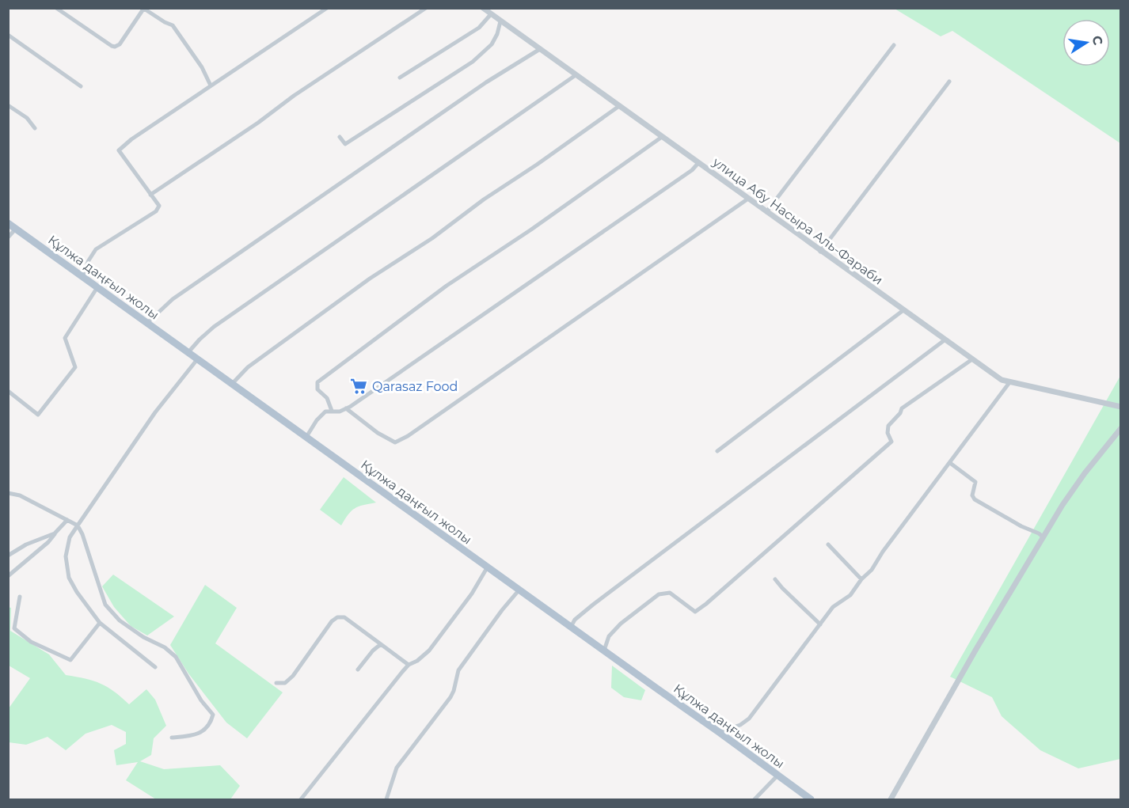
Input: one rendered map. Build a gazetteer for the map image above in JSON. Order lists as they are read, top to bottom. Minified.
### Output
{"streets":{"main road":["Құлжа даңғыл жолы"],"street":["улица Абу Насыра Аль-Фараби"]},"places":{"supermarket":["Qarasaz Food"]},"north":"right"}
